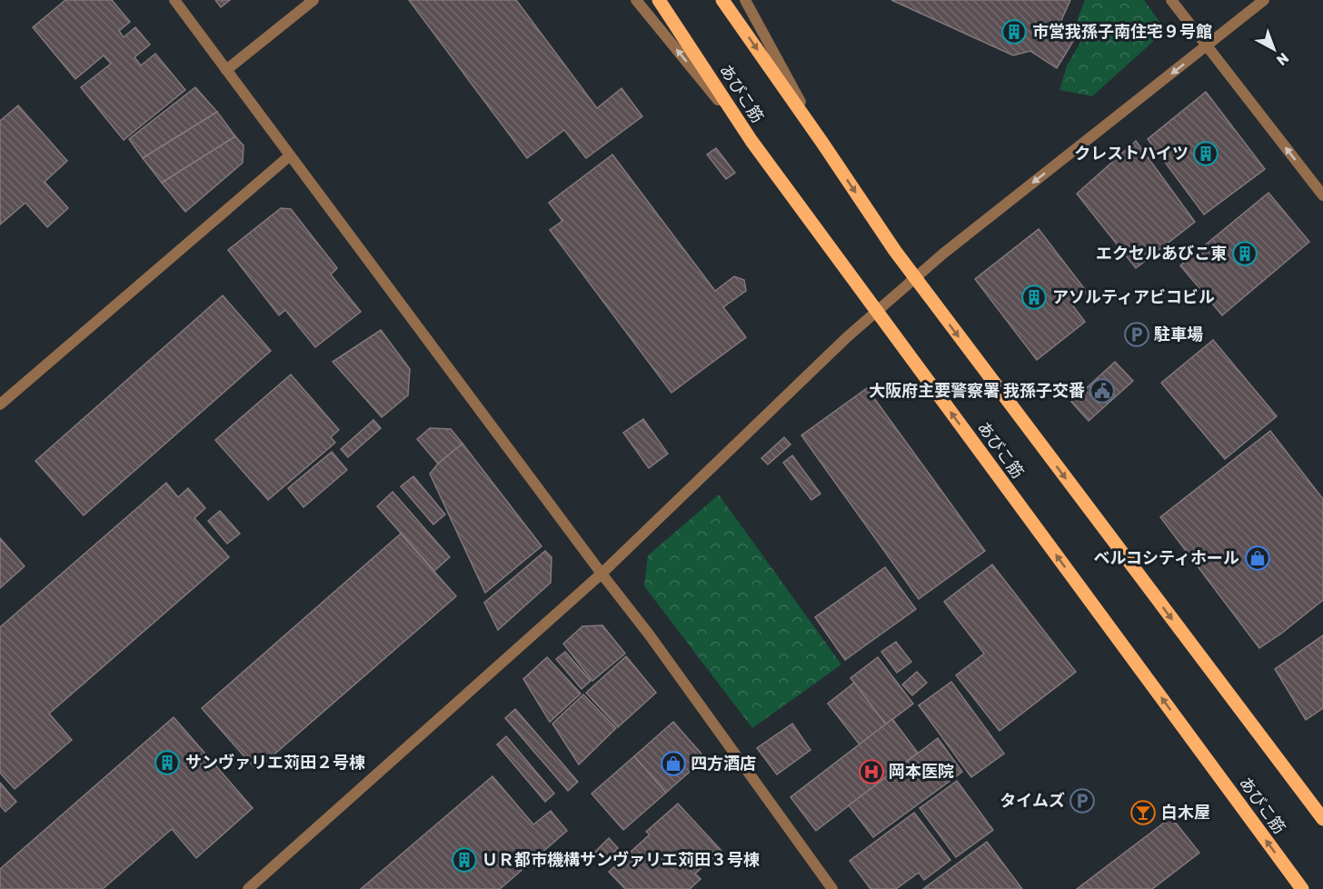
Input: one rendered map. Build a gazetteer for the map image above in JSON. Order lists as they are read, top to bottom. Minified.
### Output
{"streets":{"main road":["あびこ筋"]},"places":{"building":["市営我孫子南住宅９号館","クレストハイツ","エクセルあびこ東","アソルティアビコビル","サンヴァリエ苅田２号棟","ＵＲ都市機構サンヴァリエ苅田３号棟"],"parking":["駐車場","タイムズ"],"public building":["大阪府主要警察署 我孫子交番"],"shop":["ベルコシティホール","四方酒店"],"hospital":["岡本医院"],"bar":["白木屋"]},"north":"bottom right"}
